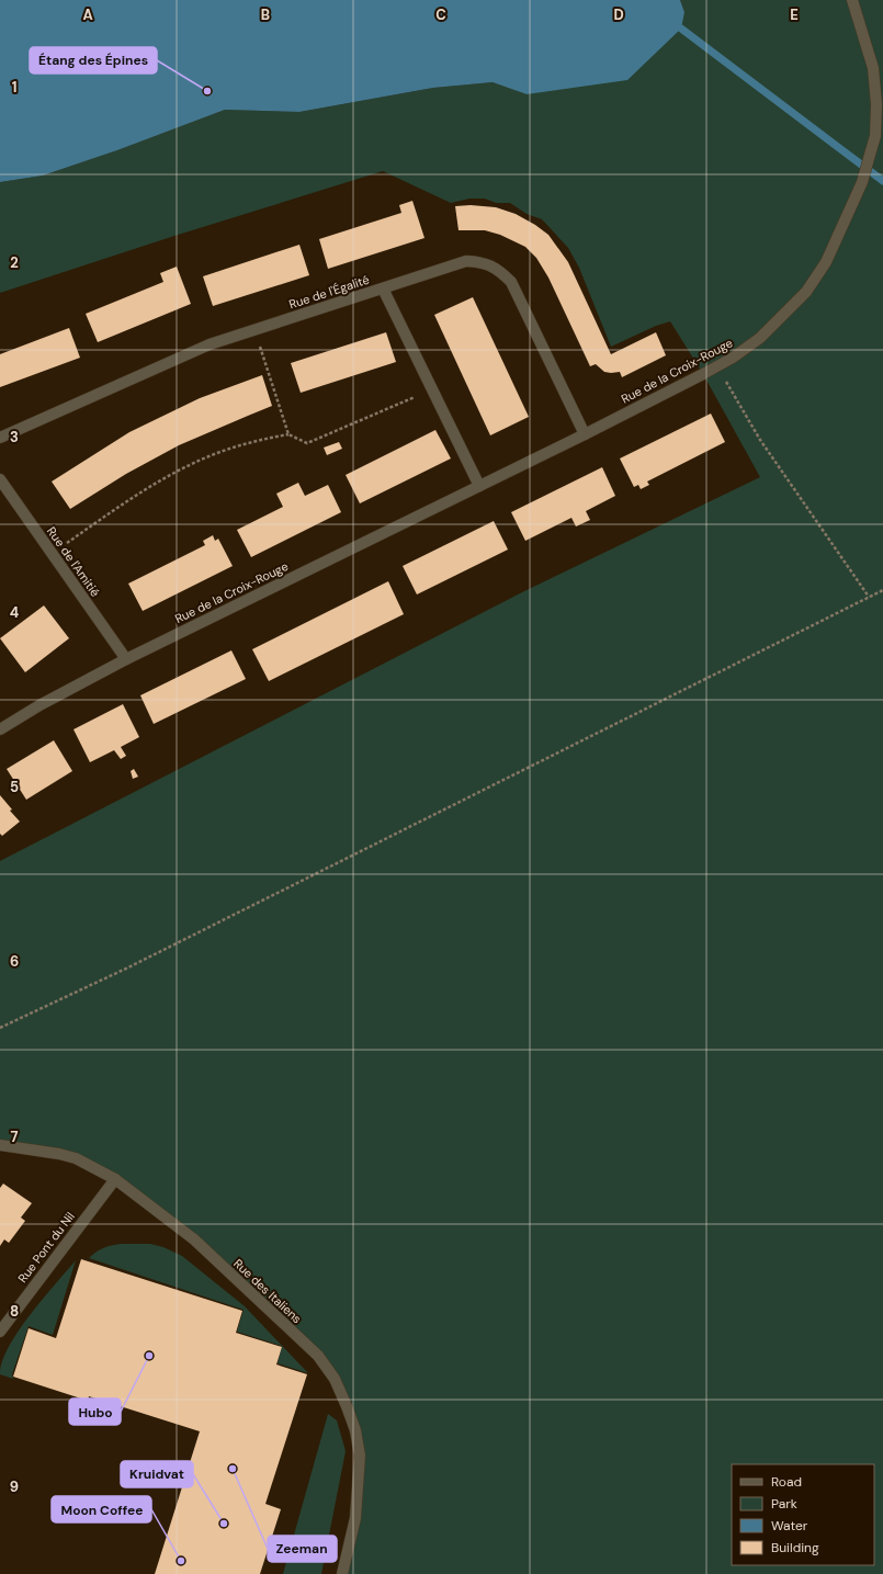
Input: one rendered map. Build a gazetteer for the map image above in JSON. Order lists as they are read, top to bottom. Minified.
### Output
{"streets":{"street":["Rue de l'Égalité","Rue de la Croix-Rouge","Rue de l'Amitié","Rue Pont du Nil","Rue des Italiens"]},"crossings":[["Rue de l'Égalité","Rue de la Croix-Rouge"],["Rue de la Croix-Rouge","Rue de l'Amitié"],["Rue Pont du Nil","Rue des Italiens"]],"places":["Étang des Épines","Hubo","Zeeman","Kruidvat","Moon Coffee"],"legend":["Road","Park","Water","Building"],"grid":{"columns":["A","B","C","D","E"],"rows":["1","2","3","4","5","6","7","8","9"]}}
